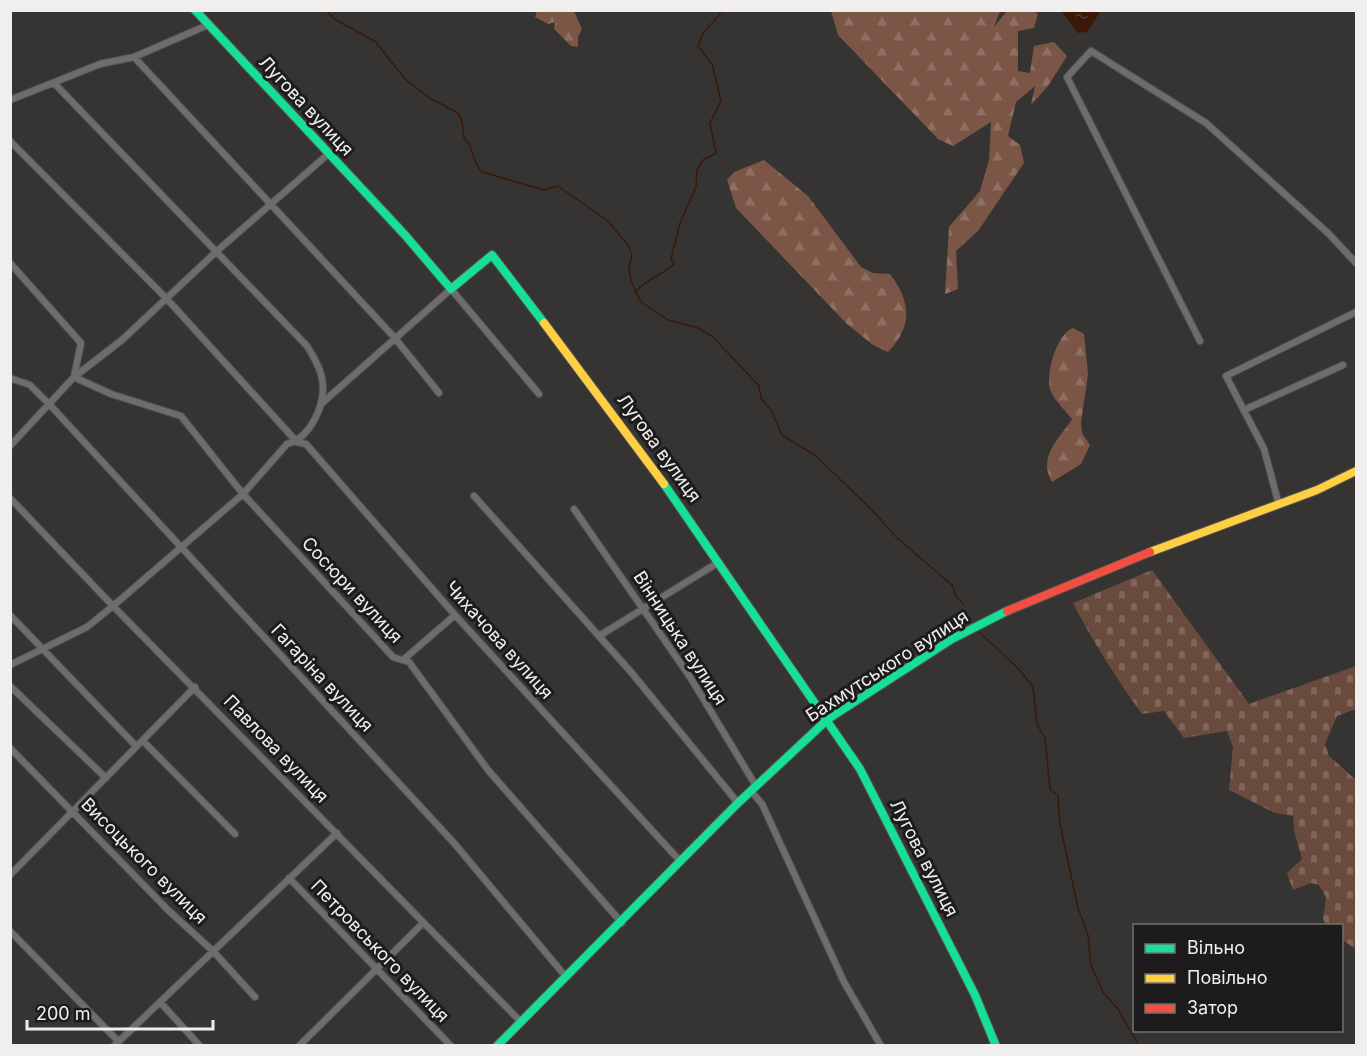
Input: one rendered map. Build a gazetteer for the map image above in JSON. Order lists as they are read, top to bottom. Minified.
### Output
{"streets":{"street":["Лугова вулиця","Сосюри вулиця","Вінницька вулиця","Чихачова вулиця","Бахмутського вулиця","Гагаріна вулиця","Павлова вулиця","Висоцького вулиця","Петровського вулиця"]},"crossings":[["Лугова вулиця","Бахмутського вулиця"],["Сосюри вулиця","Бахмутського вулиця"],["Вінницька вулиця","Бахмутського вулиця"],["Чихачова вулиця","Бахмутського вулиця"],["Бахмутського вулиця","Гагаріна вулиця"],["Бахмутського вулиця","Павлова вулиця"]],"legend":["Вільно","Повільно","Затор"],"scale_bar":"200 m"}
